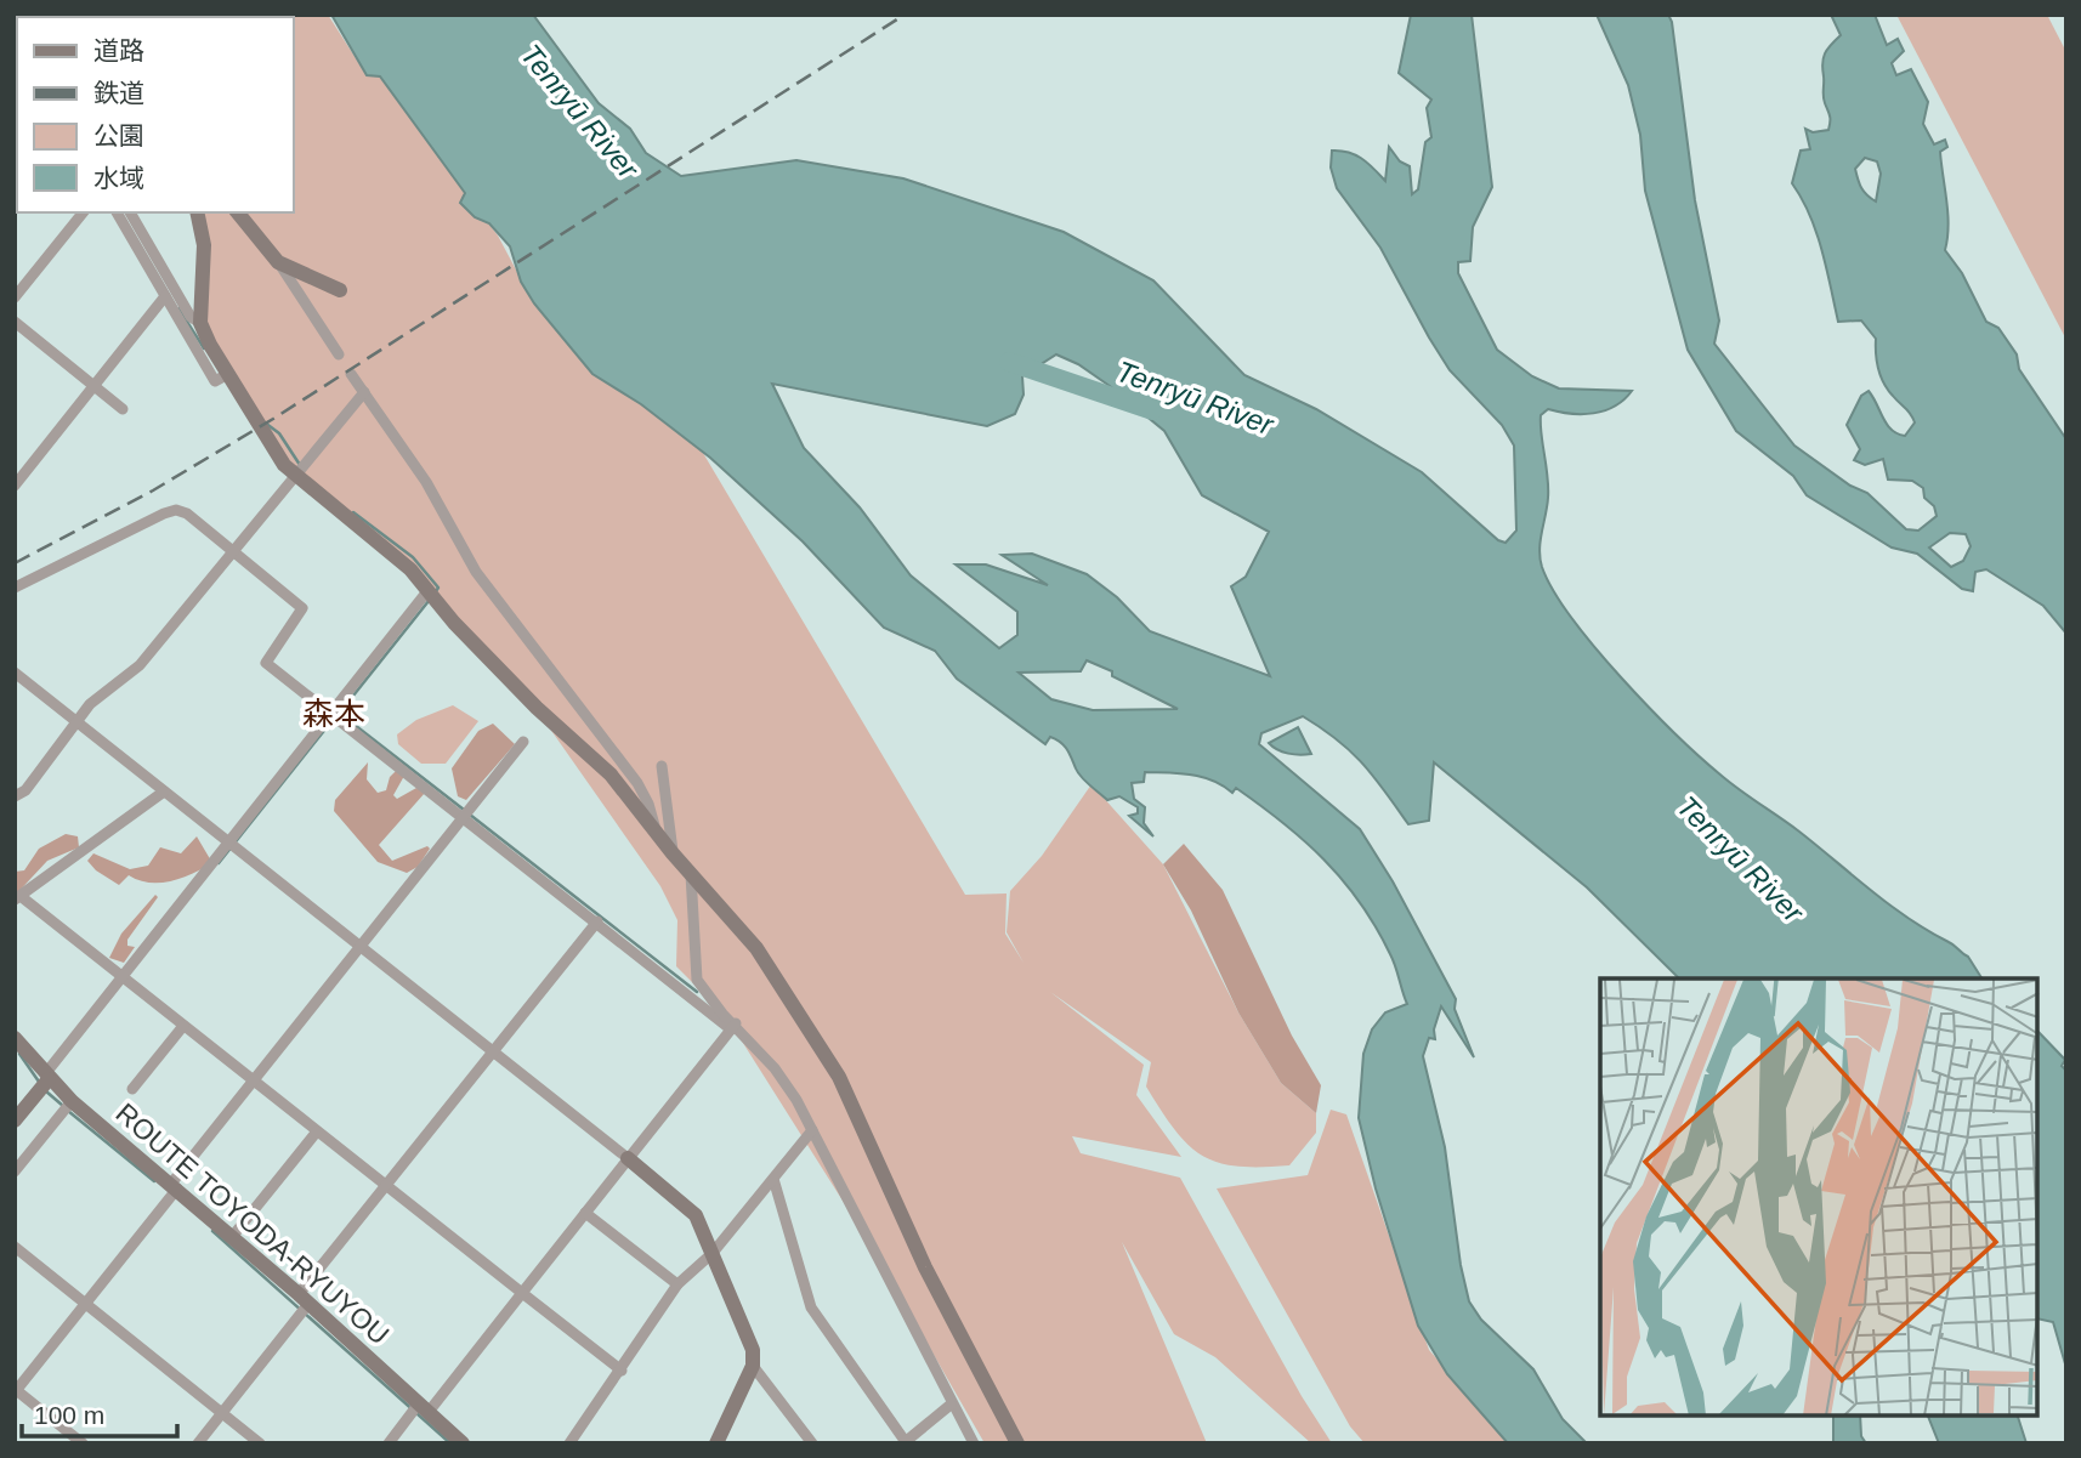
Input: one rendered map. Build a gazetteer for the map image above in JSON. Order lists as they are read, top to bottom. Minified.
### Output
{"streets":{"main road":["ROUTE TOYODA-RYUYOU"]},"districts":["森本"],"water":["Tenryū River"],"legend":["道路","鉄道","公園","水域"],"scale_bar":"100 m"}
